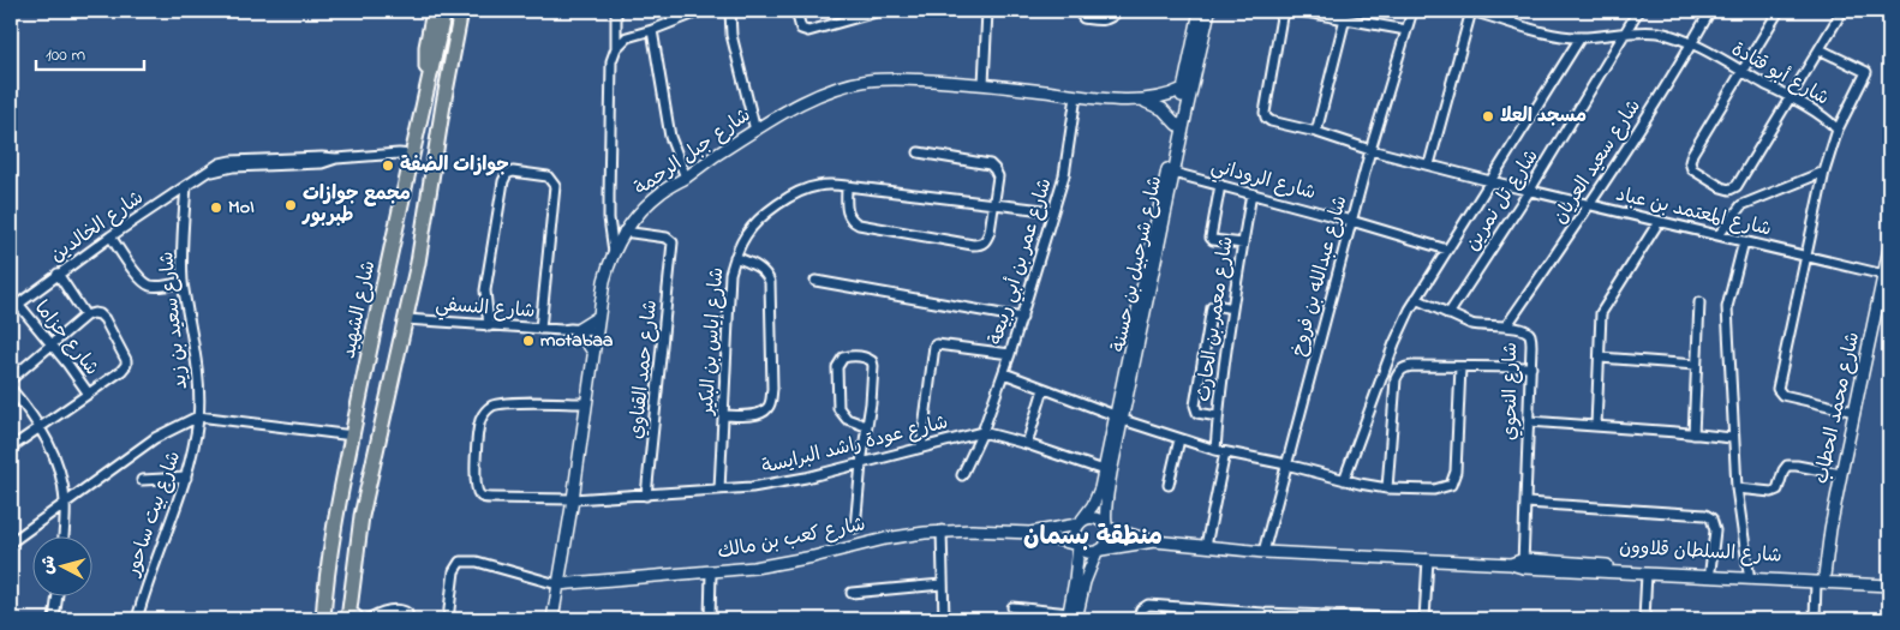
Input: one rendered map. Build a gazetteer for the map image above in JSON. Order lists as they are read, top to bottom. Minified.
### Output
{"streets":{"highway":["شارع الشهيد"],"street":["شارع أبو قتادة","شارع جبل الرحمة","شارع سعيد العريان","شارع الروداني","شارع تل نمرين","شارع المعتمد بن عباد","شارع الخالدين","شارع عمر بن أبي ربيعة","شارع شرحبيل بن حسنة","شارع عبدالله بن فروخ","شارع النسفي","شارع معمر بن الحارث","شارع سعيد بن زيد","شارع حزاما","شارع إياس بن البكير","شارع حمد القناوي","شارع النحوي","شارع محمد الحطاب","شارع عودة راشد البرايسة","شارع بيت ساحور","شارع كعب بن مالك","شارع السلطان قلاوون"]},"crossings":[["شارع أبو قتادة","شارع سعيد العريان"],["شارع أبو قتادة","شارع تل نمرين"],["شارع أبو قتادة","شارع المعتمد بن عباد"],["شارع أبو قتادة","شارع محمد الحطاب"],["شارع جبل الرحمة","شارع عمر بن أبي ربيعة"],["شارع جبل الرحمة","شارع شرحبيل بن حسنة"],["شارع جبل الرحمة","شارع النسفي"],["شارع جبل الرحمة","شارع حمد القناوي"],["شارع جبل الرحمة","شارع عودة راشد البرايسة"],["شارع جبل الرحمة","شارع كعب بن مالك"],["شارع سعيد العريان","شارع المعتمد بن عباد"],["شارع سعيد العريان","شارع النحوي"],["شارع الروداني","شارع شرحبيل بن حسنة"],["شارع الروداني","شارع عبدالله بن فروخ"],["شارع الروداني","شارع معمر بن الحارث"],["شارع تل نمرين","شارع المعتمد بن عباد"],["شارع تل نمرين","شارع النحوي"],["شارع المعتمد بن عباد","شارع عبدالله بن فروخ"],["شارع المعتمد بن عباد","شارع محمد الحطاب"],["شارع الخالدين","شارع الشهيد"],["شارع الخالدين","شارع سعيد بن زيد"],["شارع الخالدين","شارع حزاما"],["شارع عمر بن أبي ربيعة","شارع إياس بن البكير"],["شارع عمر بن أبي ربيعة","شارع عودة راشد البرايسة"],["شارع شرحبيل بن حسنة","شارع عودة راشد البرايسة"],["شارع شرحبيل بن حسنة","شارع كعب بن مالك"],["شارع شرحبيل بن حسنة","شارع السلطان قلاوون"],["شارع عبدالله بن فروخ","شارع السلطان قلاوون"],["شارع معمر بن الحارث","شارع السلطان قلاوون"],["شارع سعيد بن زيد","شارع بيت ساحور"],["شارع إياس بن البكير","شارع عودة راشد البرايسة"],["شارع حمد القناوي","شارع عودة راشد البرايسة"],["شارع النحوي","شارع السلطان قلاوون"],["شارع محمد الحطاب","شارع السلطان قلاوون"],["شارع كعب بن مالك","شارع السلطان قلاوون"]],"districts":["منطقة بسمان"],"places":["مسجد العلا","جوازات الضفة","مجمع جوازات طبربور","MoI","motabaa"],"scale_bar":"100 m","north":"left"}
